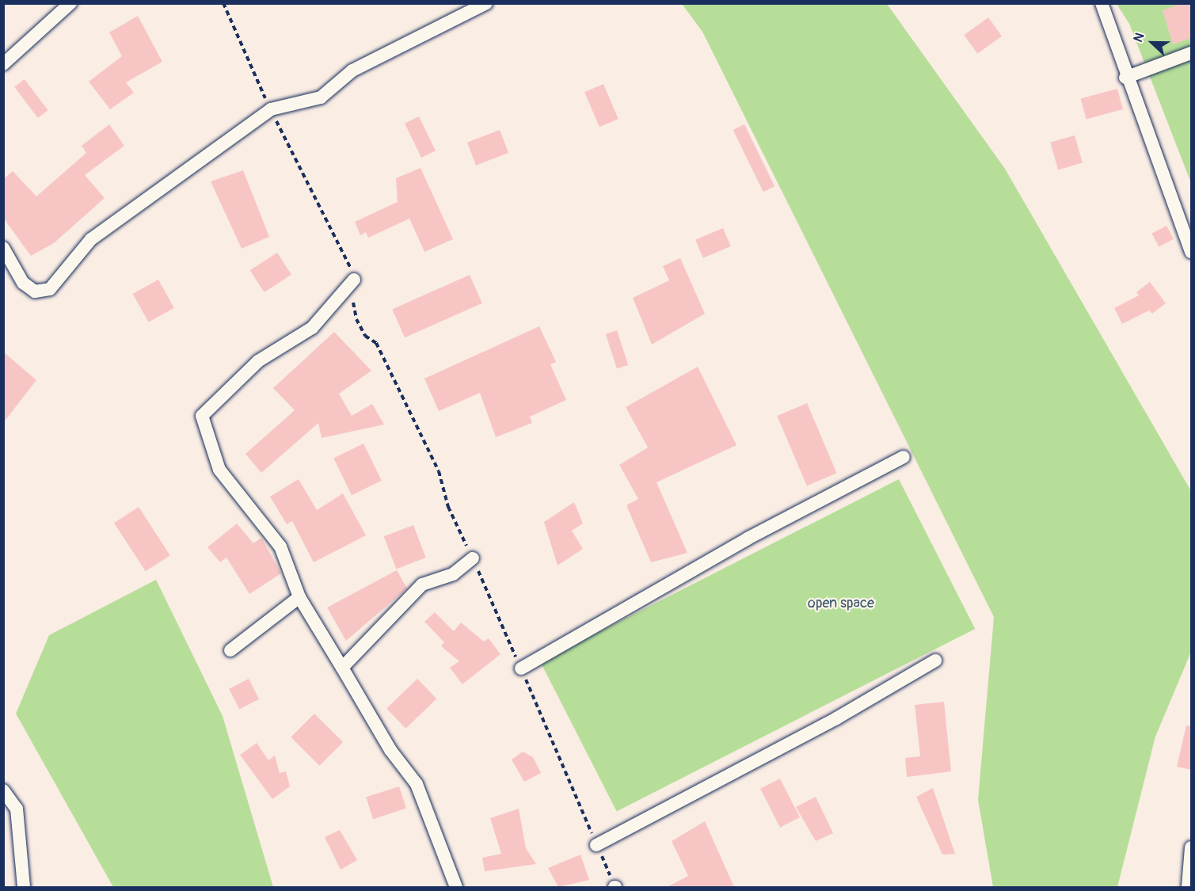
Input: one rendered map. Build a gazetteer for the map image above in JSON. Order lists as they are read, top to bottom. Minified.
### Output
{"parks":["open space"],"north":"left"}
